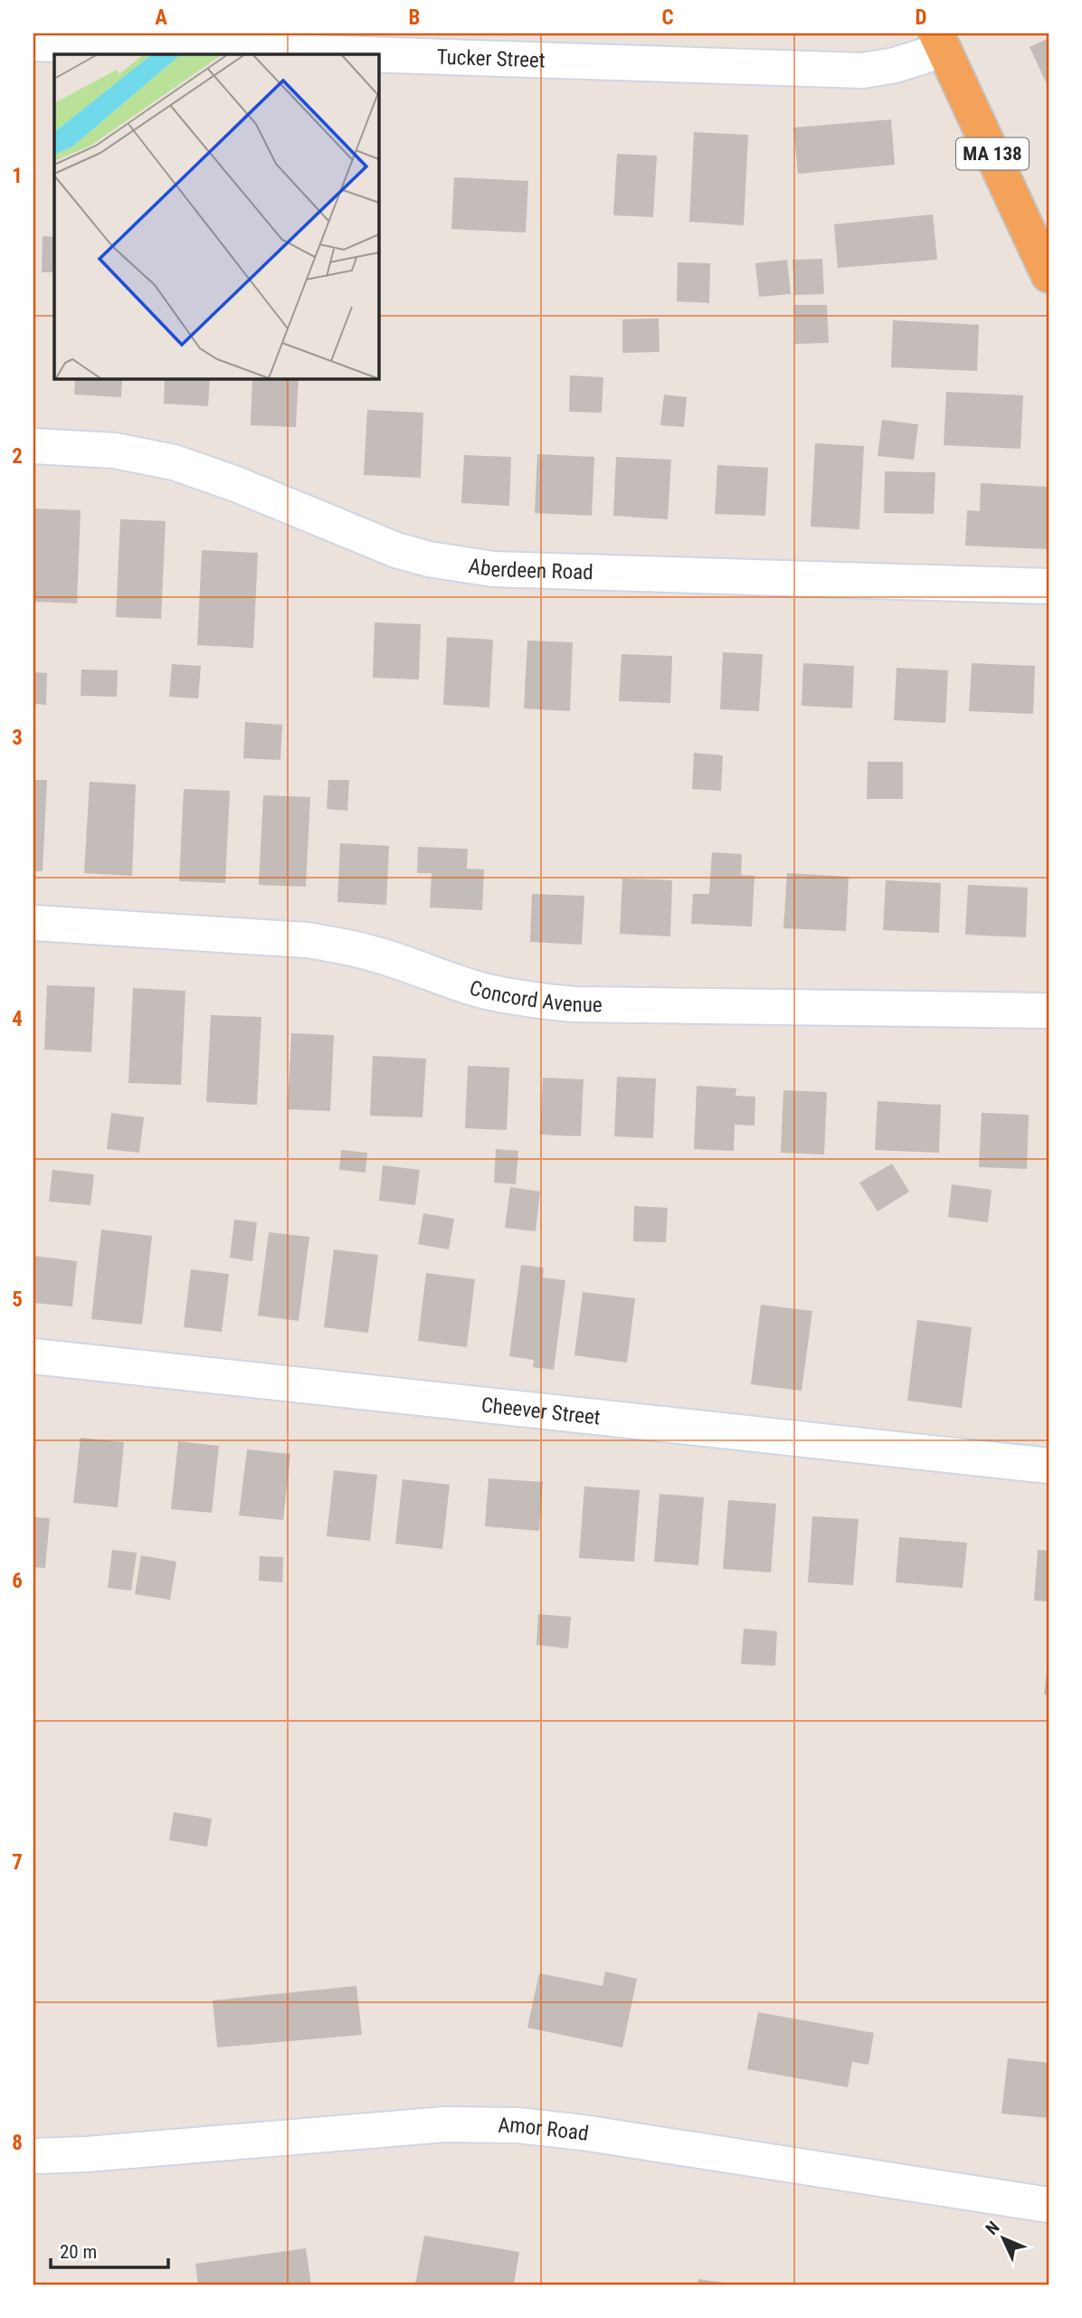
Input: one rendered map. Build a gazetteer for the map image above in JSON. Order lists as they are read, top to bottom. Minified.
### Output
{"streets":{"highway":["MA 138"],"street":["Tucker Street","Aberdeen Road","Concord Avenue","Cheever Street","Amor Road"]},"crossings":[["Tucker Street","MA 138"]],"scale_bar":"20 m","north":"top left","grid":{"columns":["A","B","C","D"],"rows":["1","2","3","4","5","6","7","8"]}}
